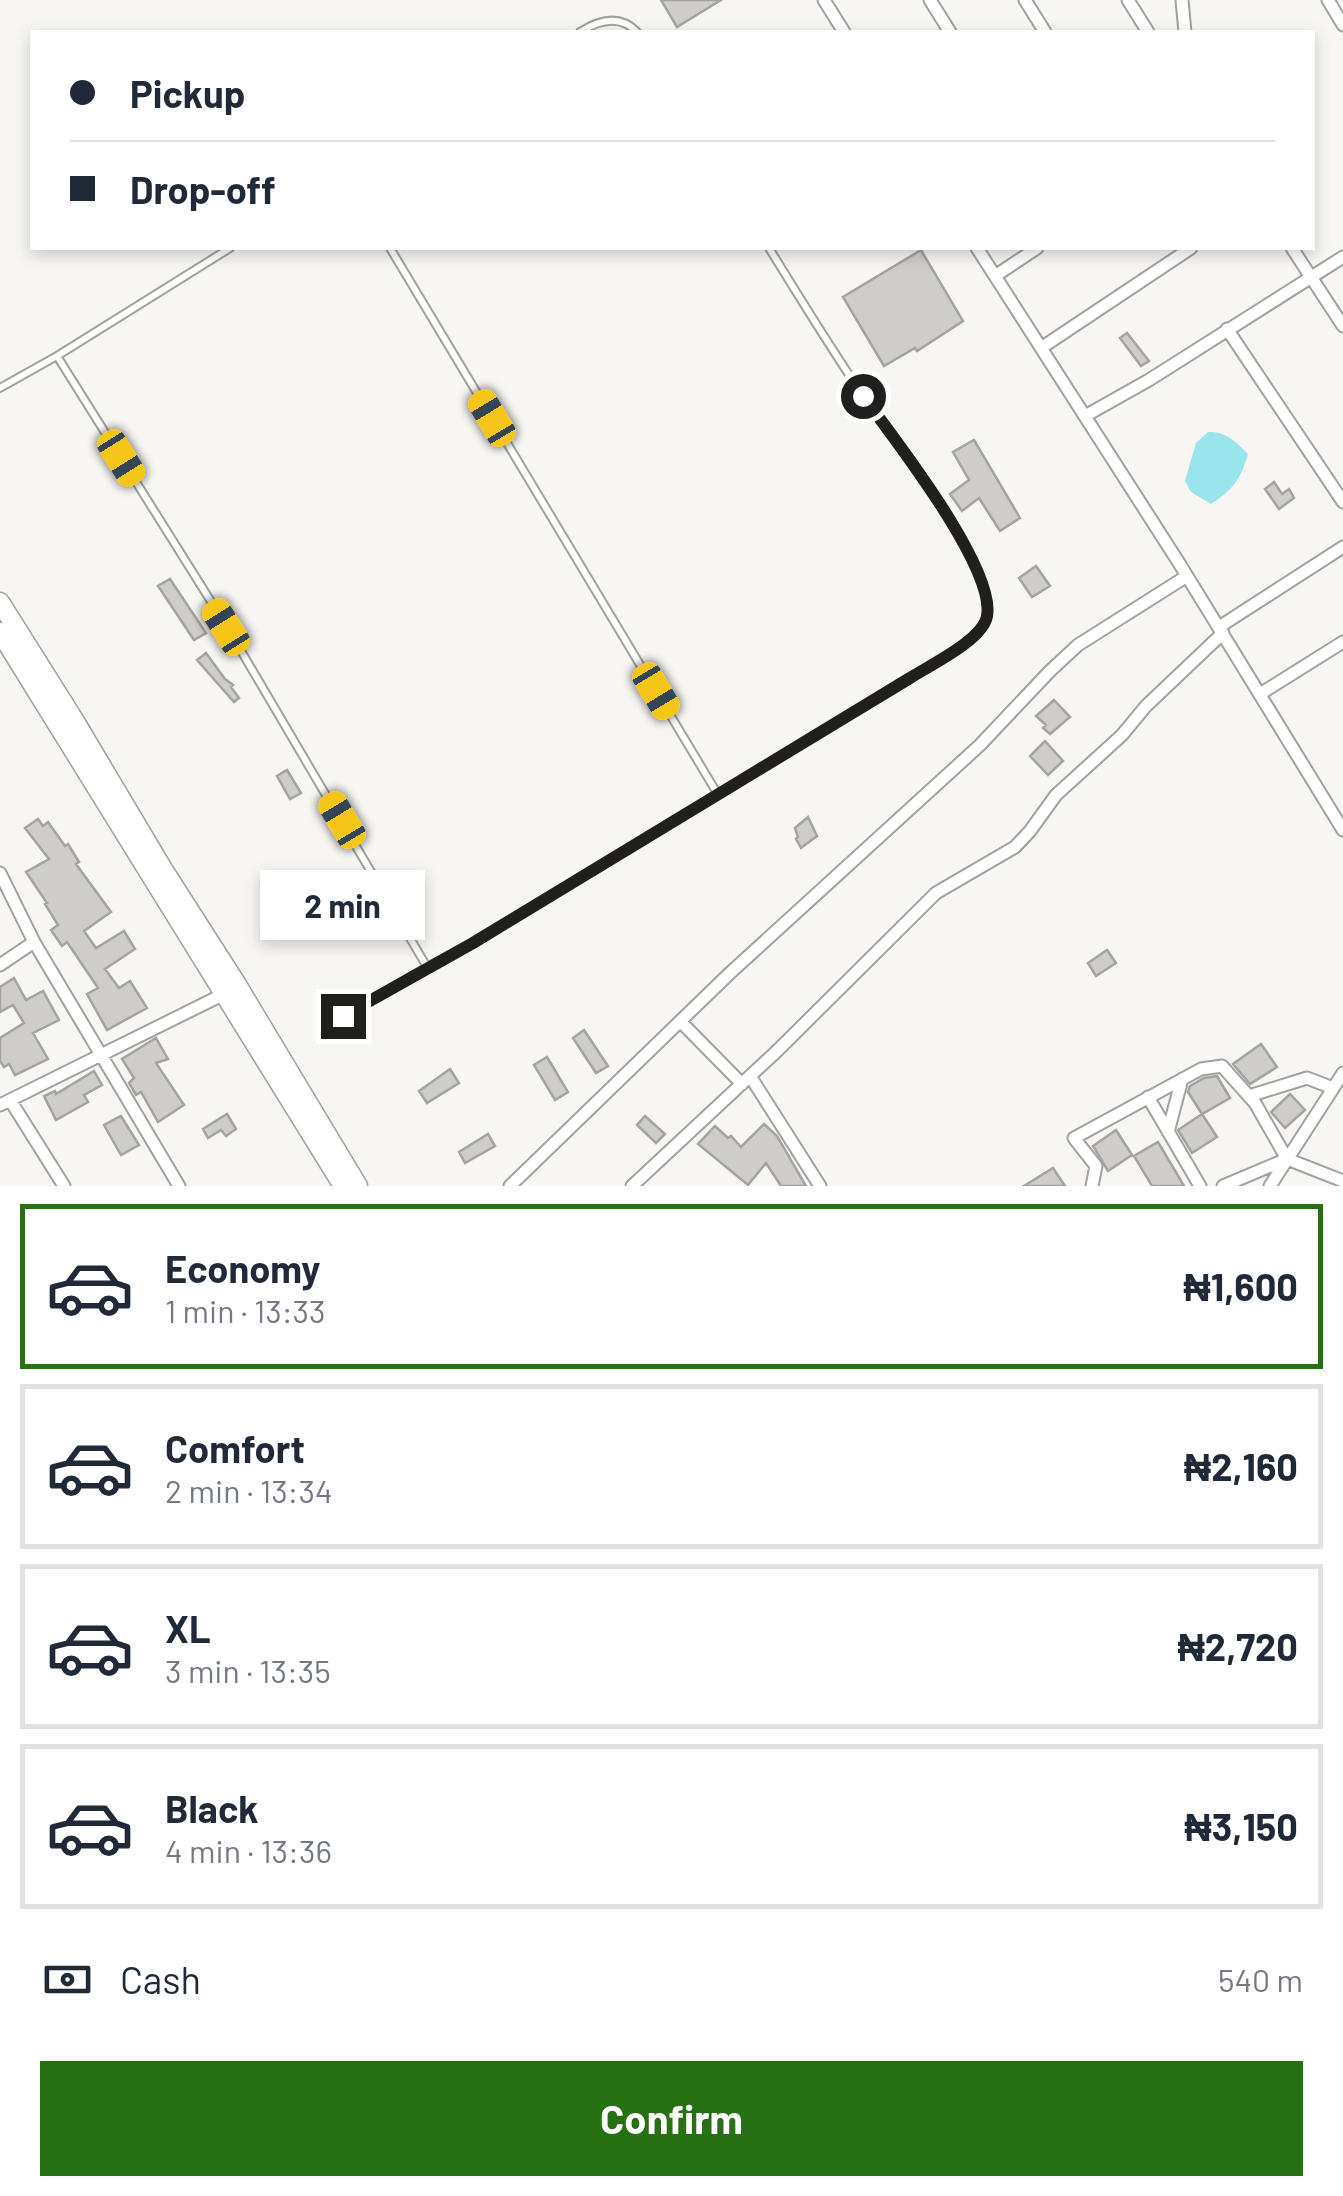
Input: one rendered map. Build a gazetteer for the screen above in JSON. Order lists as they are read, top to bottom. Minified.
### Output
{"page":{"banner":["Pickup","Drop-off"],"bubble":"2 min","list":[{"name":"Economy","note":"1 min · 13:33","value":"₦1,600"},{"name":"Comfort","note":"2 min · 13:34","value":"₦2,160"},{"name":"XL","note":"3 min · 13:35","value":"₦2,720"},{"name":"Black","note":"4 min · 13:36","value":"₦3,150"}],"pay":["Cash","540 m"],"buttons":"Confirm"}}
